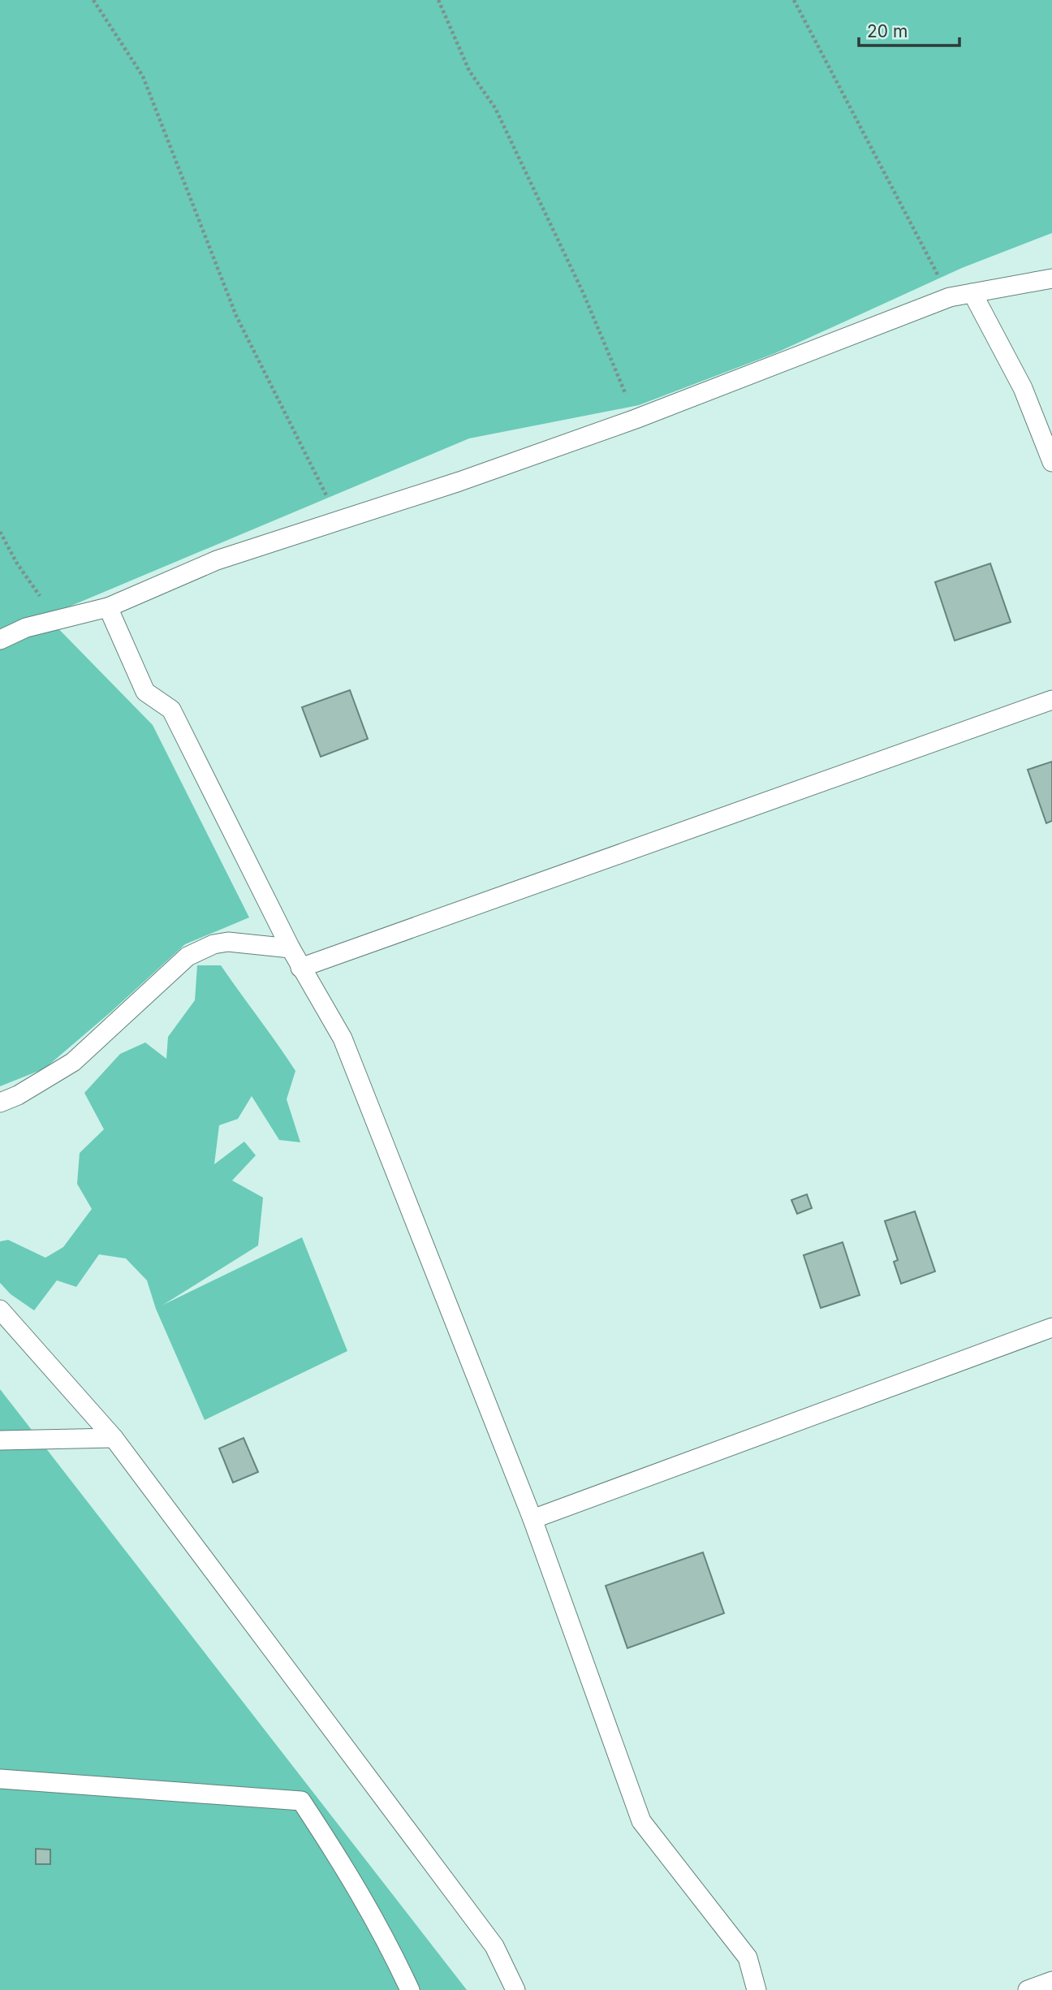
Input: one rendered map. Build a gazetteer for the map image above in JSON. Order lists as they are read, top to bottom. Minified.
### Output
{"scale_bar":"20 m"}
